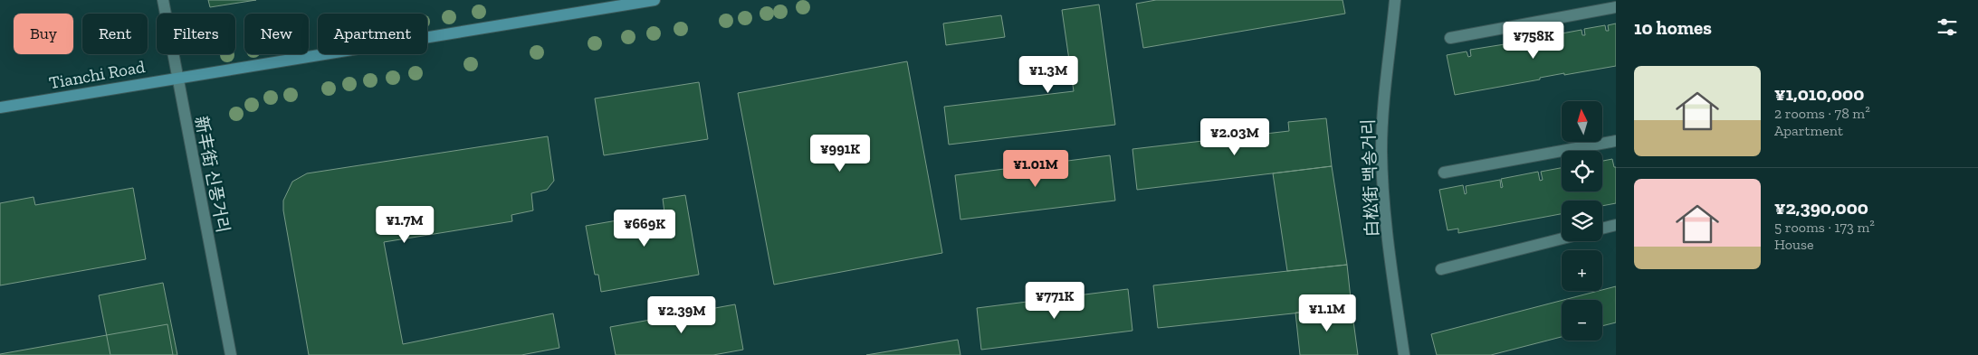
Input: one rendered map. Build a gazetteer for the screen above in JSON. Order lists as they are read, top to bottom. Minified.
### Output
{"streets":{"street":["Tianchi Road","新丰街 신풍거리","白松街 백송거리"]},"crossings":[["Tianchi Road","新丰街 신풍거리"]],"north":"top","page":{"heading":"10 homes","chip":["Buy","Rent","Filters","New","Apartment"],"price":["¥758K","¥1.3M","¥2.03M","¥991K","¥1.01M","¥1.7M","¥669K","¥771K","¥1.1M","¥2.39M"],"list":[{"name":"¥1,010,000","note":"2 rooms · 78 m² · Apartment"},{"name":"¥2,390,000","note":"5 rooms · 173 m² · House"}],"map_buttons":["+","−"]}}
